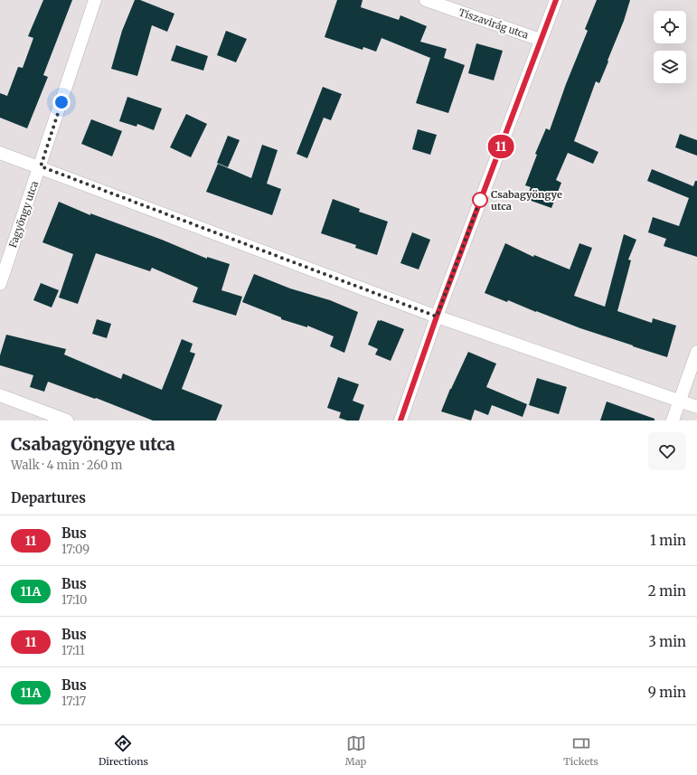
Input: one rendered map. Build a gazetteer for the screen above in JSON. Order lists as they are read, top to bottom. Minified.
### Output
{"streets":{"street":["Tiszavirág utca","Fagyöngy utca"]},"places":["Csabagyöngye utca"],"lines":["bus line 11"],"page":{"on_map":"11","heading":[["Csabagyöngye utca","Walk · 4 min · 260 m"],"Departures"],"list":[{"mark":"11","name":"Bus","note":"17:09","value":"1 min"},{"mark":"11A","name":"Bus","note":"17:10","value":"2 min"},{"mark":"11","name":"Bus","note":"17:11","value":"3 min"},{"mark":"11A","name":"Bus","note":"17:17","value":"9 min"}],"tabs":["Directions","Map","Tickets"]}}
